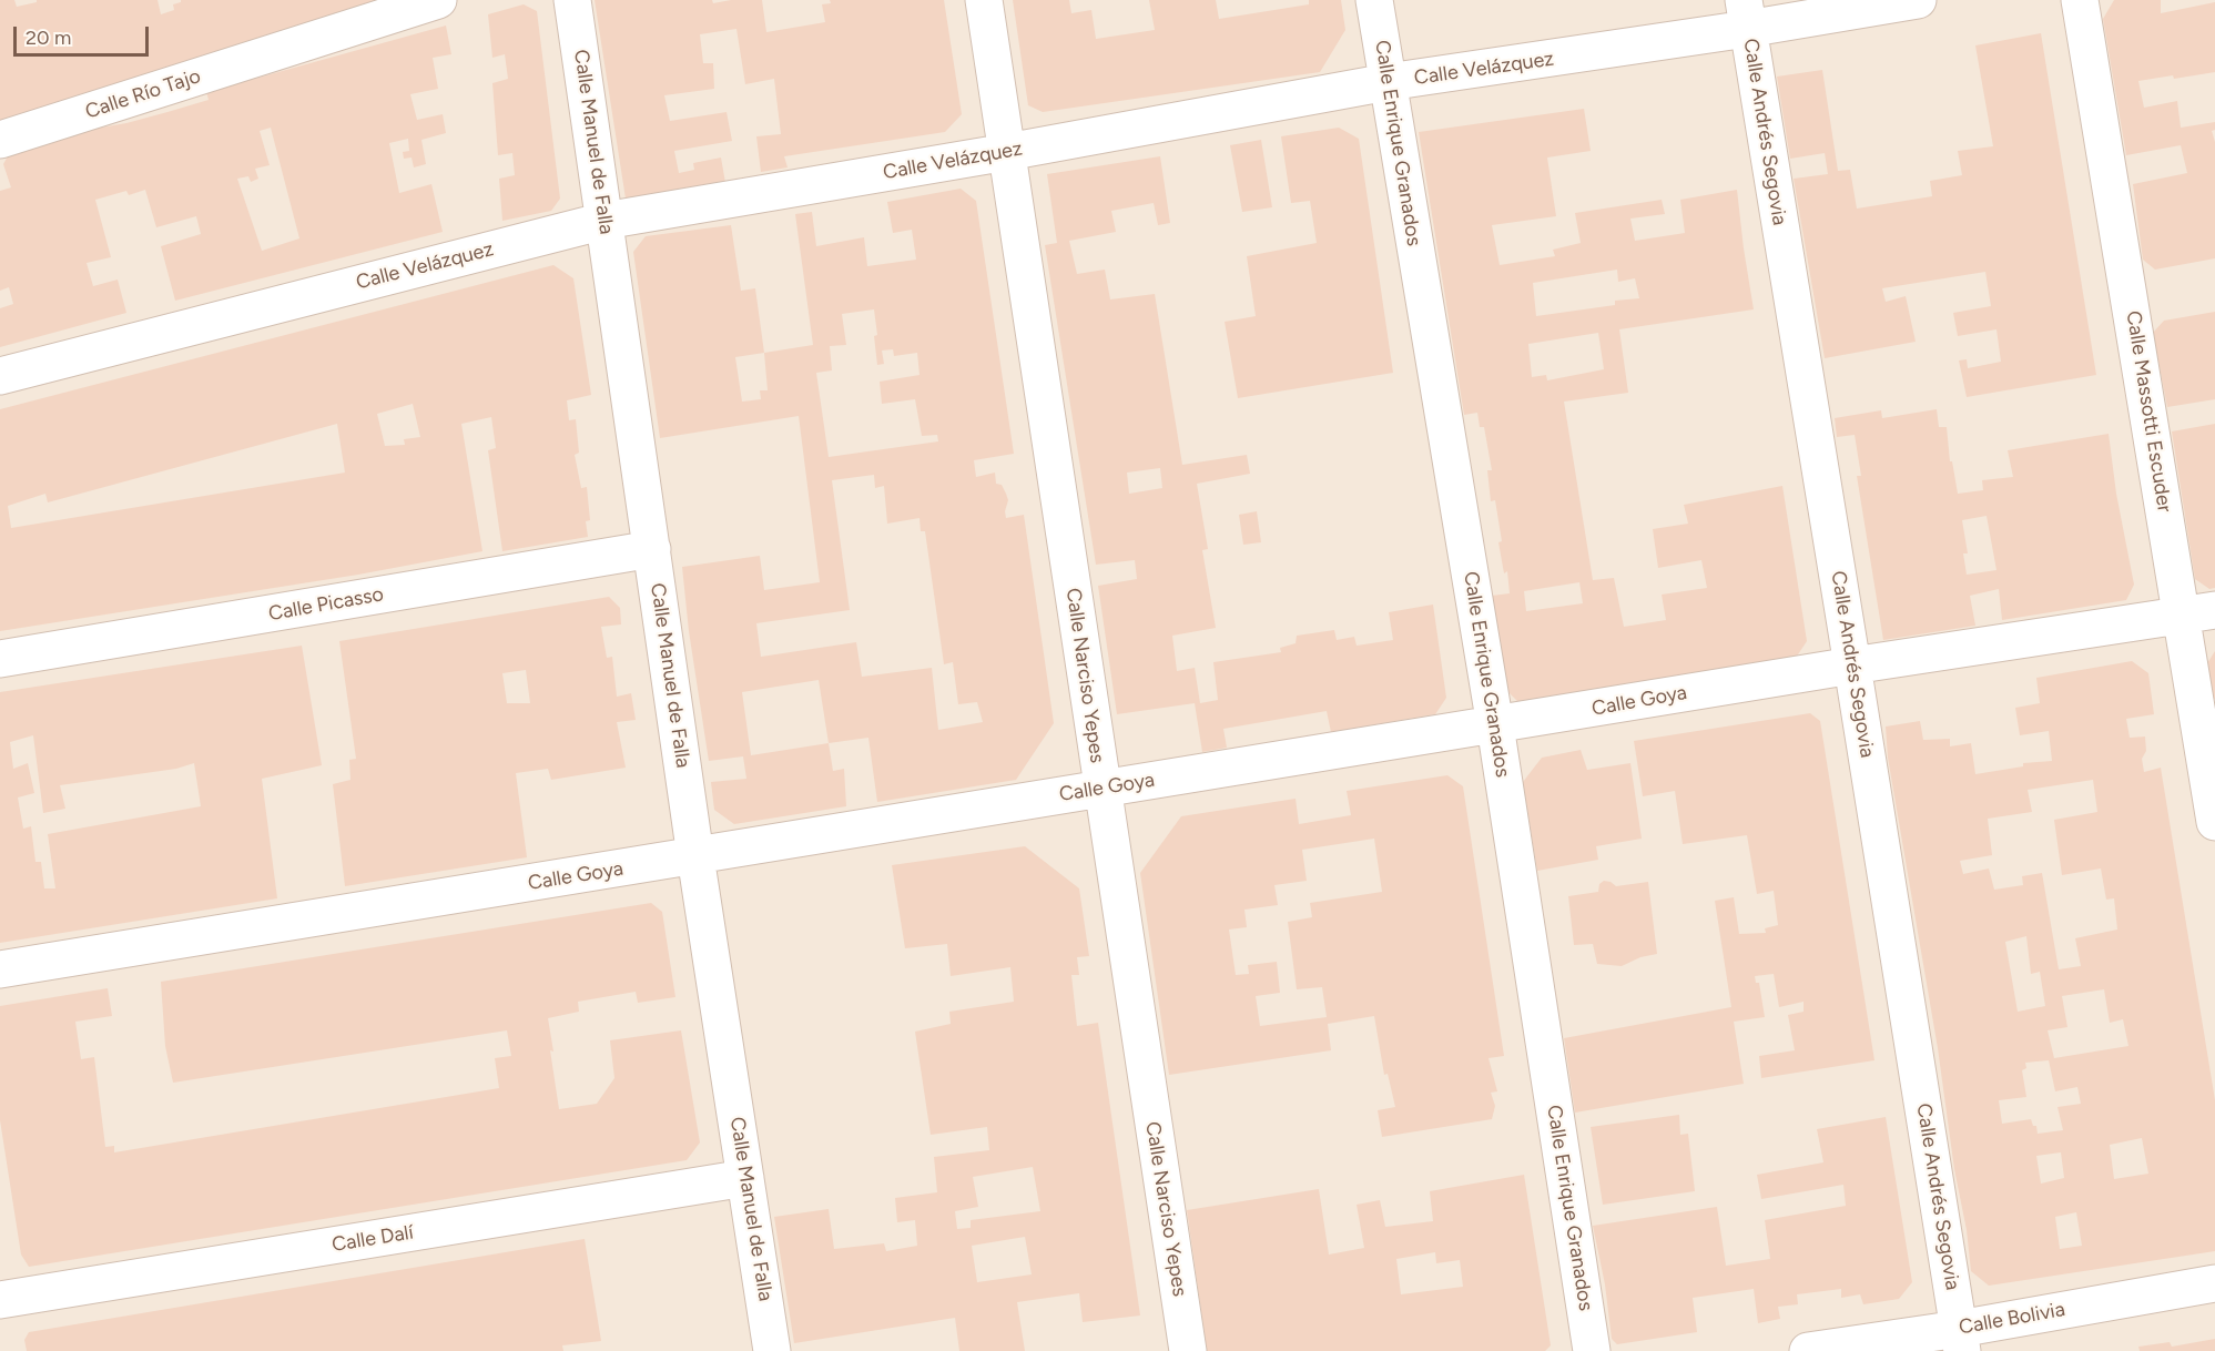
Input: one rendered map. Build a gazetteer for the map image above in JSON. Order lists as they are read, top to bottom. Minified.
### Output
{"streets":{"street":["Calle Velázquez","Calle Río Tajo","Calle Andrés Segovia","Calle Manuel de Falla","Calle Enrique Granados","Calle Massotti Escuder","Calle Picasso","Calle Narciso Yepes","Calle Goya","Calle Dalí","Calle Bolivia"]},"crossings":[["Calle Velázquez","Calle Andrés Segovia"],["Calle Velázquez","Calle Manuel de Falla"],["Calle Velázquez","Calle Enrique Granados"],["Calle Velázquez","Calle Narciso Yepes"],["Calle Andrés Segovia","Calle Goya"],["Calle Andrés Segovia","Calle Bolivia"],["Calle Manuel de Falla","Calle Picasso"],["Calle Manuel de Falla","Calle Goya"],["Calle Manuel de Falla","Calle Dalí"],["Calle Enrique Granados","Calle Goya"],["Calle Massotti Escuder","Calle Goya"],["Calle Narciso Yepes","Calle Goya"]],"scale_bar":"20 m"}
